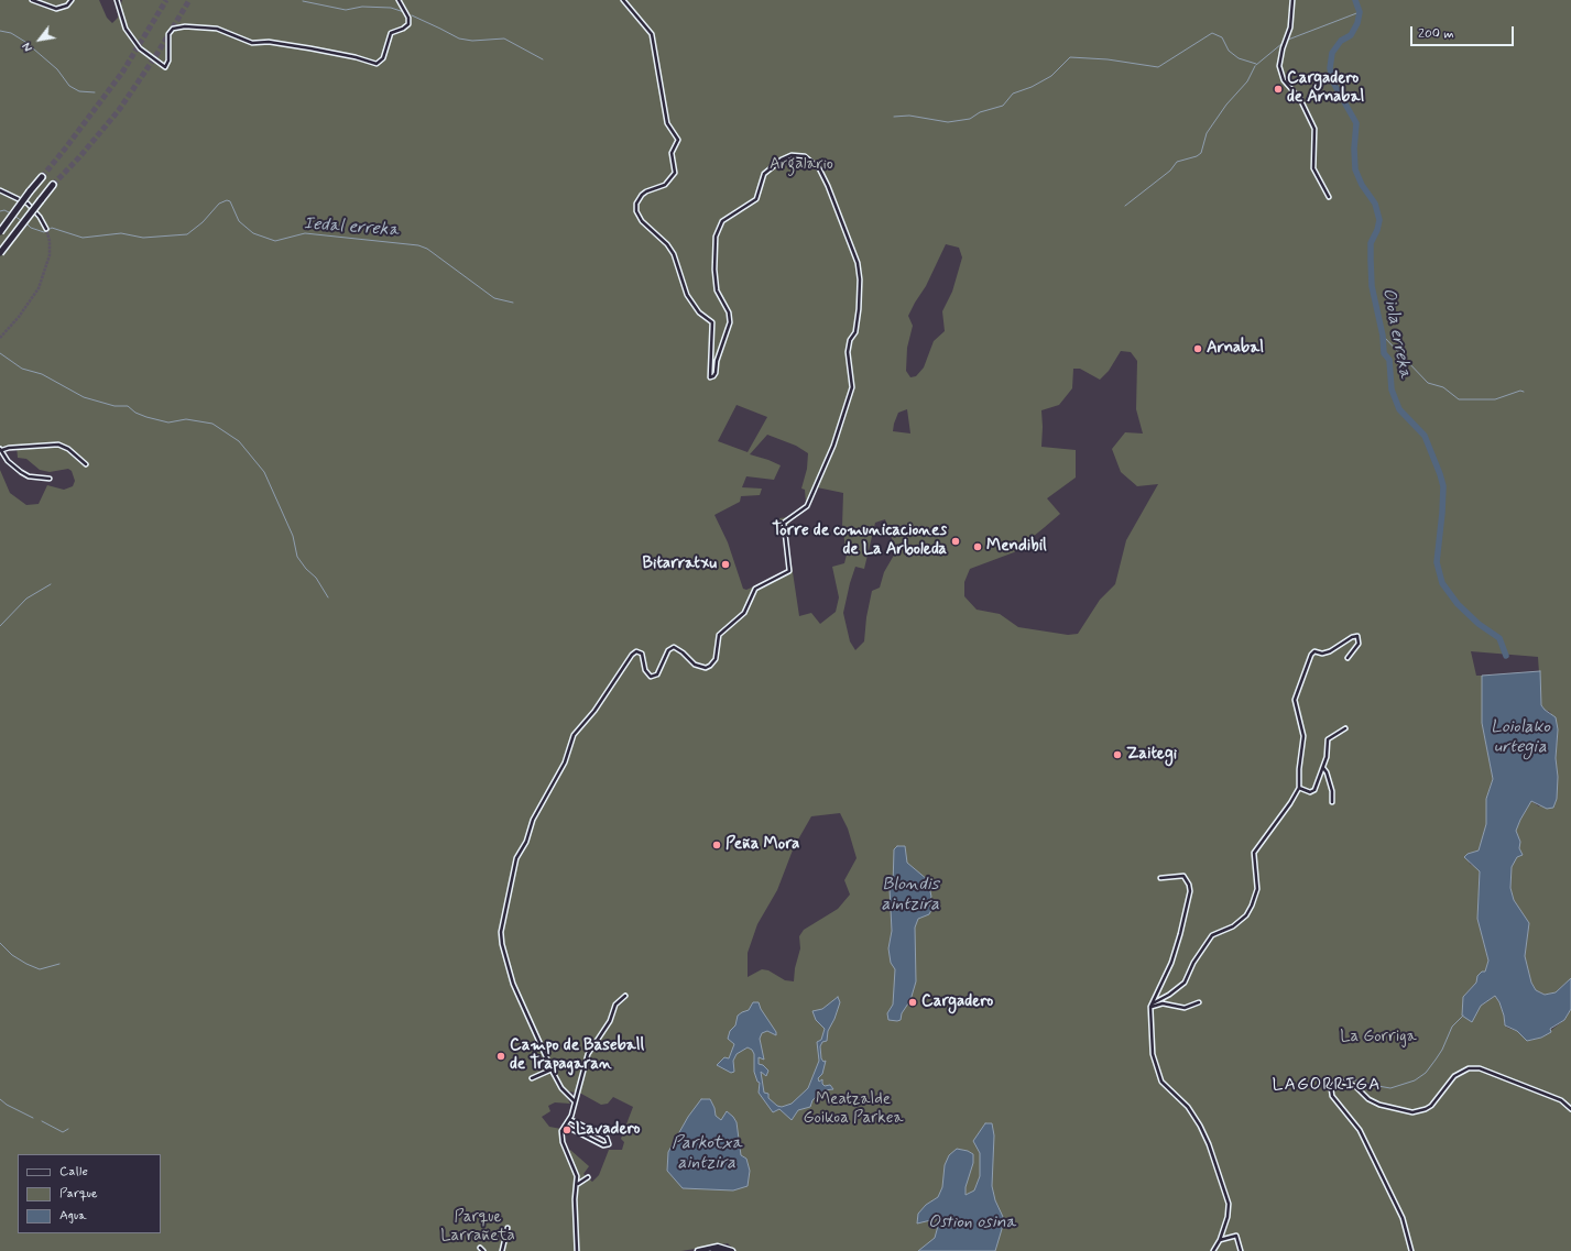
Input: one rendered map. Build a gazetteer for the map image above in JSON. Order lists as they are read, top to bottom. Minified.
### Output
{"districts":["LAGORRIGA"],"water":["Iedal erreka","Oiola erreka","Loiolako urtegia","Blondis aintzira","Parkotxa aintzira","Ostion osina"],"parks":["Argalario","La Gorriga","Meatzalde Goikoa Parkea","Parque Larrañeta"],"places":["Cargadero de Arnabal","Arnabal","Torre de comunicaciones de La Arboleda","Mendibil","Bitarratxu","Zaitegi","Peña Mora","Cargadero","Campo de Baseball de Trapagaran","Lavadero"],"legend":["Calle","Parque","Agua"],"scale_bar":"200 m","north":"bottom left"}
